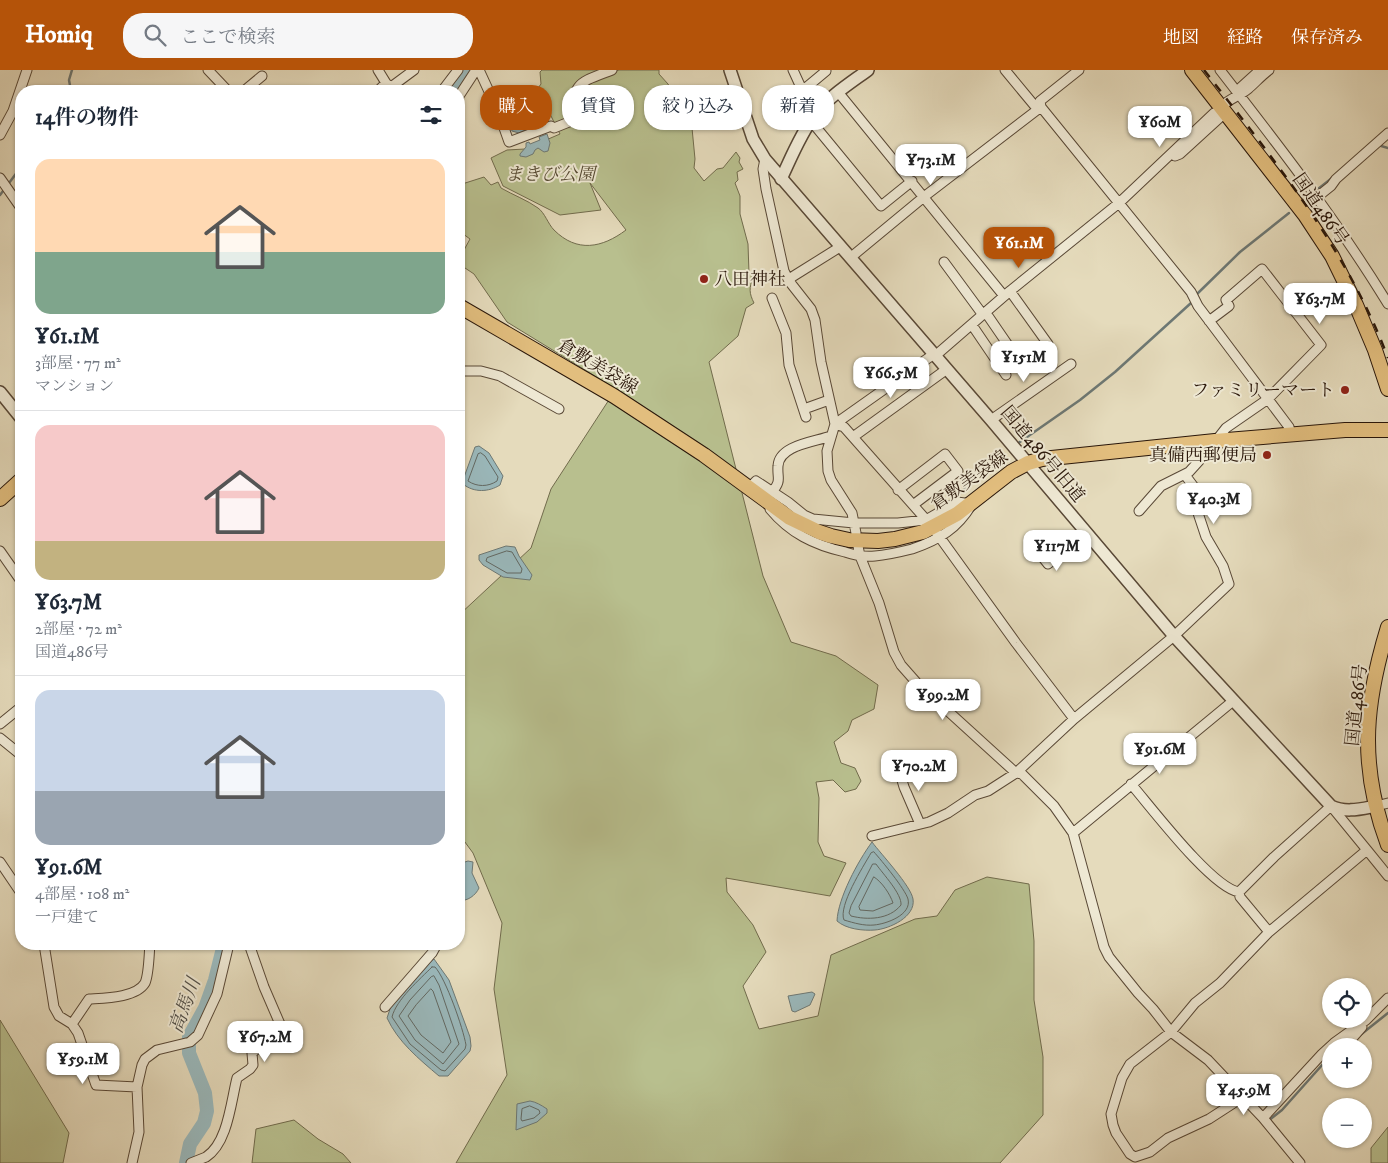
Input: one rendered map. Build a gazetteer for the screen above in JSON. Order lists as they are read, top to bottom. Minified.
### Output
{"streets":{"main road":["国道486号","倉敷美袋線"],"street":["国道486号旧道"]},"crossings":[["倉敷美袋線","国道486号旧道"]],"water":["高馬川"],"parks":["まきび公園"],"places":["八田神社","ファミリーマート","真備西郵便局"],"page":{"header":"Homiq","search":"ここで検索","nav":["地図","経路","保存済み"],"chip":["購入","賃貸","絞り込み","新着"],"heading":"14件の物件","price":["¥60M","¥73.1M","¥61.1M","¥63.7M","¥151M","¥66.5M","¥40.3M","¥117M","¥99.2M","¥91.6M","¥70.2M","¥67.2M","¥59.1M","¥45.9M"],"list":[{"name":"¥61.1M","note":"3部屋 · 77 m² · マンション"},{"name":"¥63.7M","note":"2部屋 · 72 m² · 国道486号"},{"name":"¥91.6M","note":"4部屋 · 108 m² · 一戸建て"}],"map_buttons":["+","−"]}}
